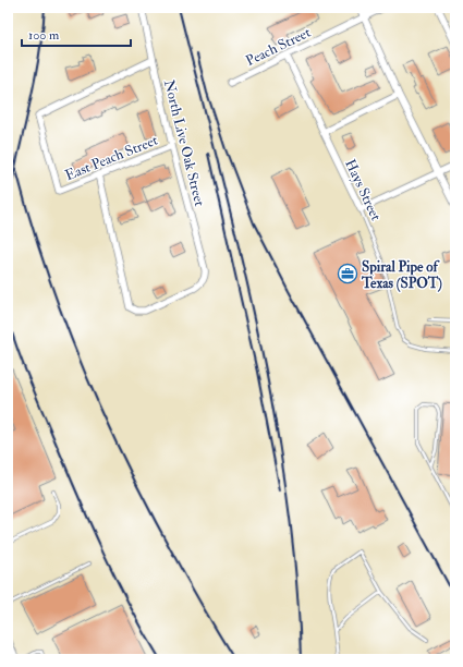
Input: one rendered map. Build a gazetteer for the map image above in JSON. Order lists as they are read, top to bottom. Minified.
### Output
{"streets":{"street":["Peach Street","North Live Oak Street","East Peach Street","Hays Street"]},"crossings":[["Peach Street","Hays Street"],["North Live Oak Street","East Peach Street"]],"places":{"office":["Spiral Pipe of Texas (SPOT)"]},"scale_bar":"100 m"}
